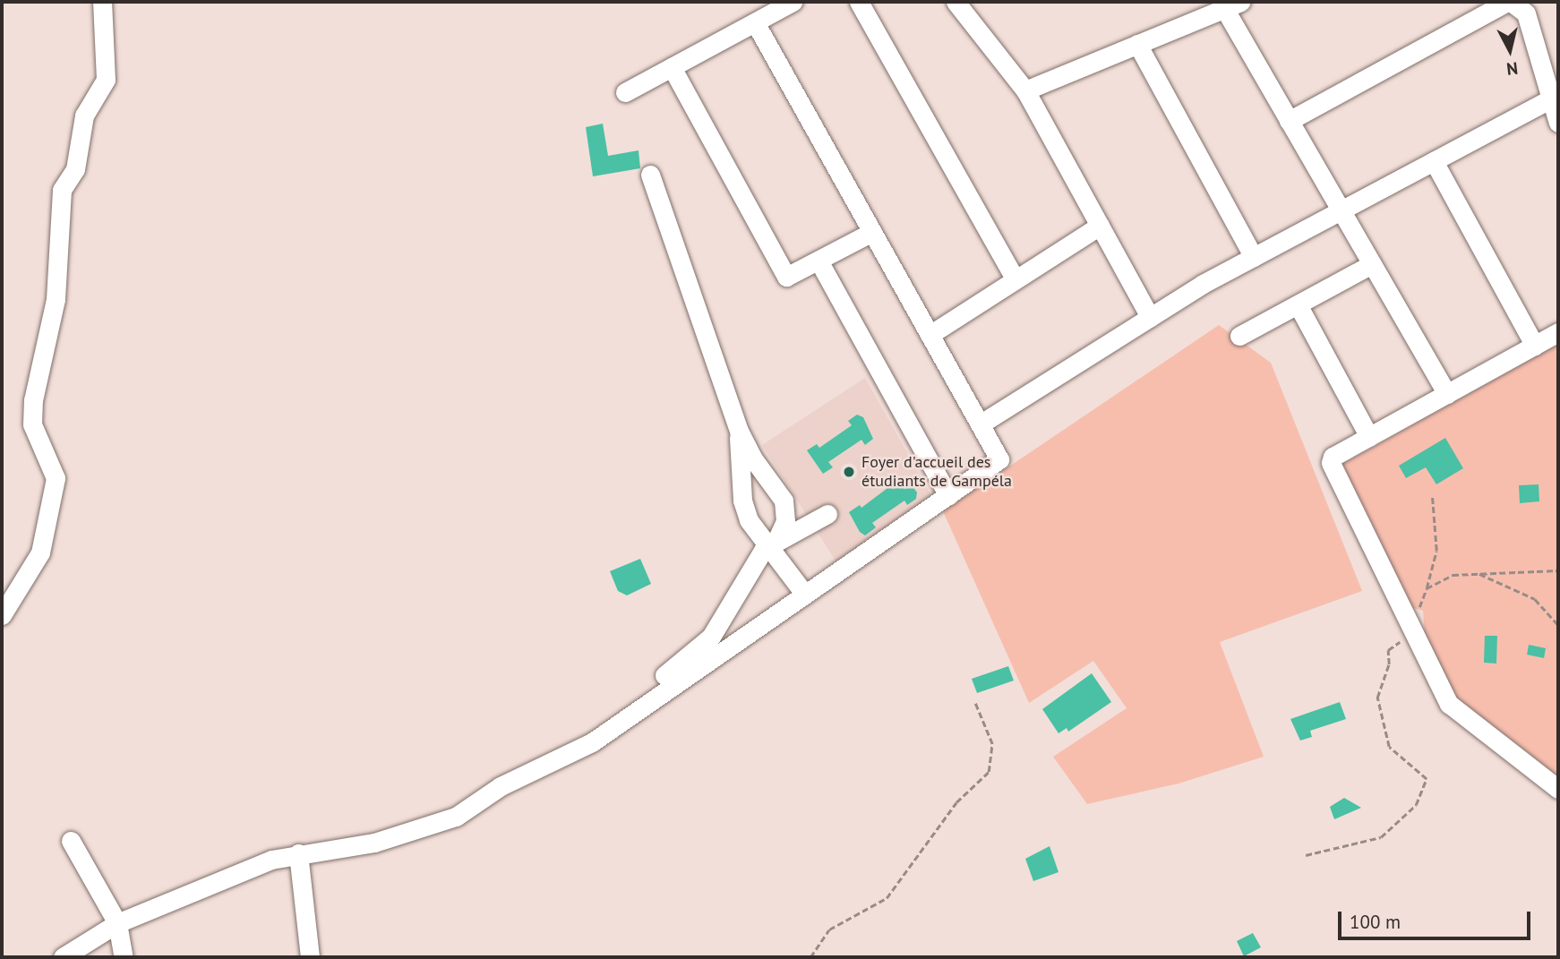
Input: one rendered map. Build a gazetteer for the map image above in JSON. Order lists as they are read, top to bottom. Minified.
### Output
{"places":["Foyer d'accueil des étudiants de Gampéla"],"scale_bar":"100 m","north":"bottom"}
